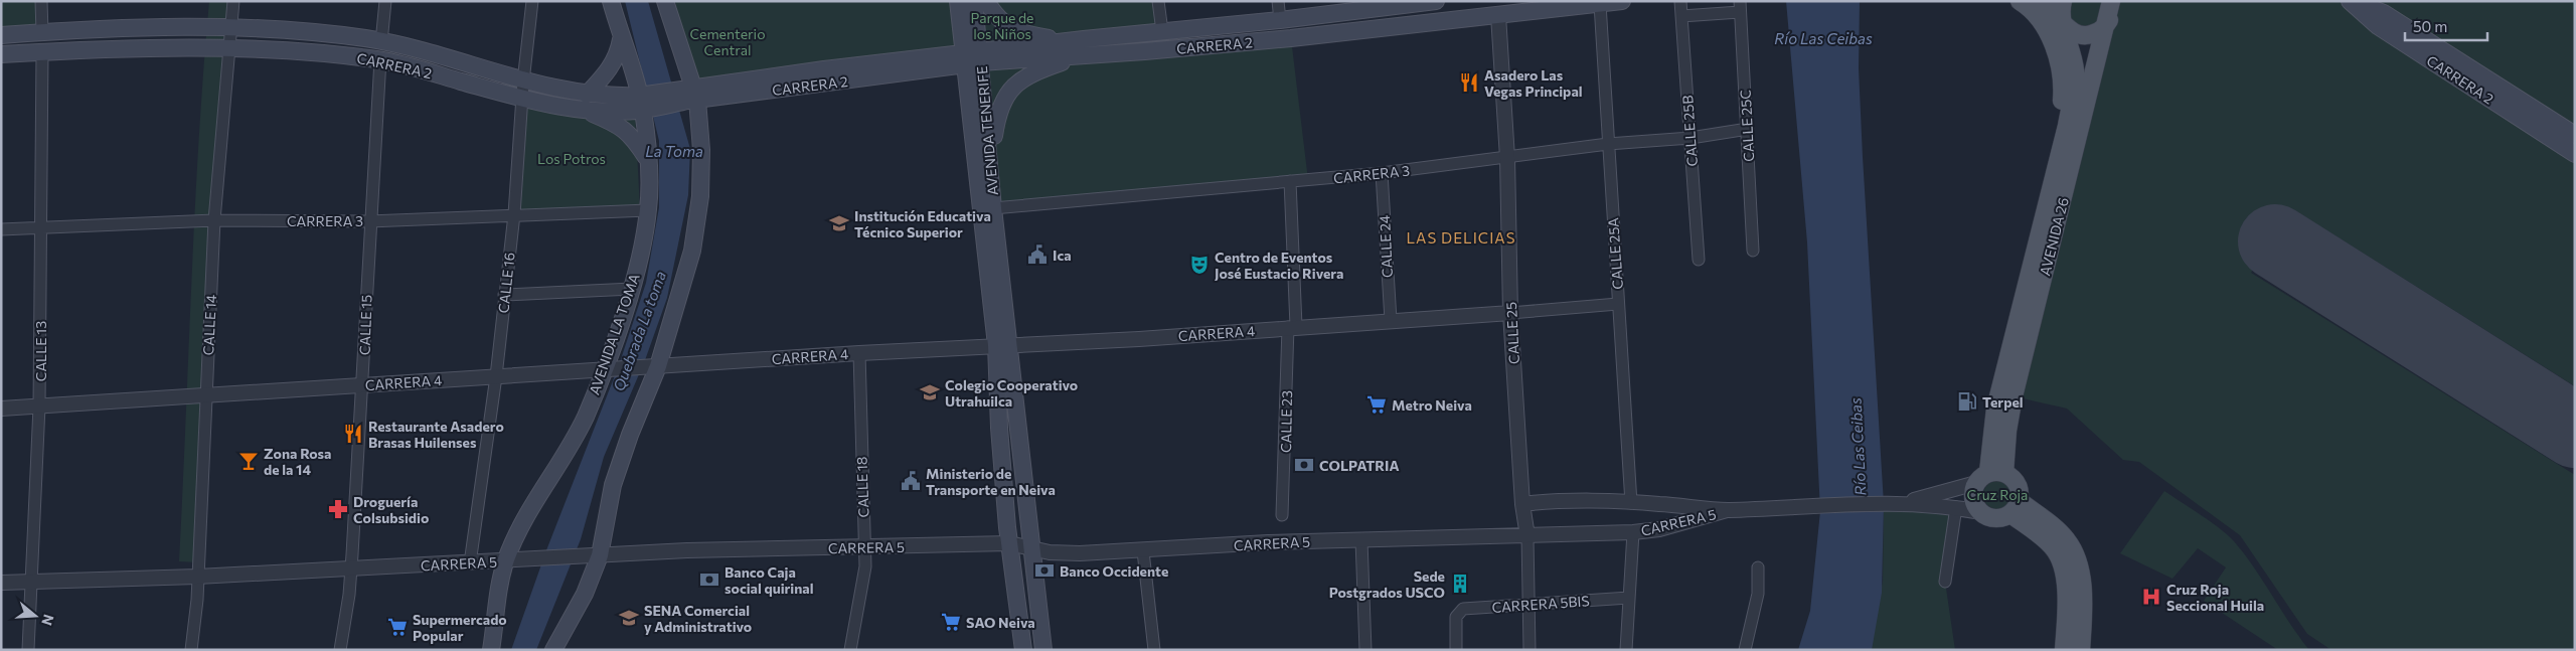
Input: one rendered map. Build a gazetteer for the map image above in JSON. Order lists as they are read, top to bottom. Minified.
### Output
{"streets":{"main road":["CARRERA 2","AVENIDA TENERIFE","AVENIDA 26","AVENIDA LA TOMA"],"street":["CALLE 25C","CALLE 25B","CARRERA 3","CALLE 24","CALLE 25A","CALLE 16","CALLE 14","CALLE 15","CARRERA 4","CALLE 25","CALLE 13","CALLE 23","CALLE 18","CARRERA 5","CARRERA 5BIS"]},"crossings":[["CARRERA 2","AVENIDA TENERIFE"],["CARRERA 2","CALLE 25A"],["CARRERA 2","CALLE 16"],["CARRERA 2","CALLE 14"],["CARRERA 2","CALLE 15"],["CARRERA 2","CALLE 25"],["CARRERA 2","AVENIDA LA TOMA"],["CARRERA 2","CALLE 13"],["CALLE 25C","CARRERA 3"],["AVENIDA TENERIFE","CARRERA 3"],["AVENIDA TENERIFE","CARRERA 4"],["AVENIDA TENERIFE","CARRERA 5"],["CALLE 25B","CARRERA 3"],["CARRERA 3","CALLE 24"],["CARRERA 3","CALLE 25A"],["CARRERA 3","CALLE 16"],["CARRERA 3","CALLE 14"],["CARRERA 3","CALLE 15"],["CARRERA 3","CALLE 25"],["CARRERA 3","AVENIDA LA TOMA"],["CARRERA 3","CALLE 13"],["CARRERA 3","CALLE 23"],["AVENIDA 26","CARRERA 5"],["CALLE 24","CARRERA 4"],["CALLE 25A","CARRERA 4"],["CALLE 25A","CARRERA 5"],["CALLE 16","CARRERA 4"],["CALLE 16","CARRERA 5"],["CALLE 14","CARRERA 4"],["CALLE 14","CARRERA 5"],["CALLE 15","CARRERA 4"],["CALLE 15","CARRERA 5"],["CARRERA 4","CALLE 25"],["CARRERA 4","AVENIDA LA TOMA"],["CARRERA 4","CALLE 13"],["CARRERA 4","CALLE 23"],["CARRERA 4","CALLE 18"],["CALLE 25","CARRERA 5"],["CALLE 25","CARRERA 5BIS"],["AVENIDA LA TOMA","CARRERA 5"],["CALLE 13","CARRERA 5"],["CALLE 18","CARRERA 5"]],"districts":["LAS DELICIAS"],"water":["Río Las Ceibas","La Toma","Quebrada La toma"],"parks":["Parque de los Niños","Cementerio Central","Los Potros","Cruz Roja"],"places":{"restaurant":["Asadero Las Vegas Principal","Restaurante Asadero Brasas Huilenses"],"school or university":["Institución Educativa Técnico Superior","Colegio Cooperativo Utrahuilca","SENA Comercial y Administrativo"],"public building":["Ica","Ministerio de Transporte en Neiva"],"theatre":["Centro de Eventos José Eustacio Rivera"],"fuel station":["Terpel"],"supermarket":["Metro Neiva","SAO Neiva","Supermercado Popular"],"bar":["Zona Rosa de la 14"],"bank":["COLPATRIA","Banco Occidente","Banco Caja social quirinal"],"pharmacy":["Droguería Colsubsidio"],"building":["Sede Postgrados USCO"],"hospital":["Cruz Roja Seccional Huila"]},"scale_bar":"50 m","north":"right"}
